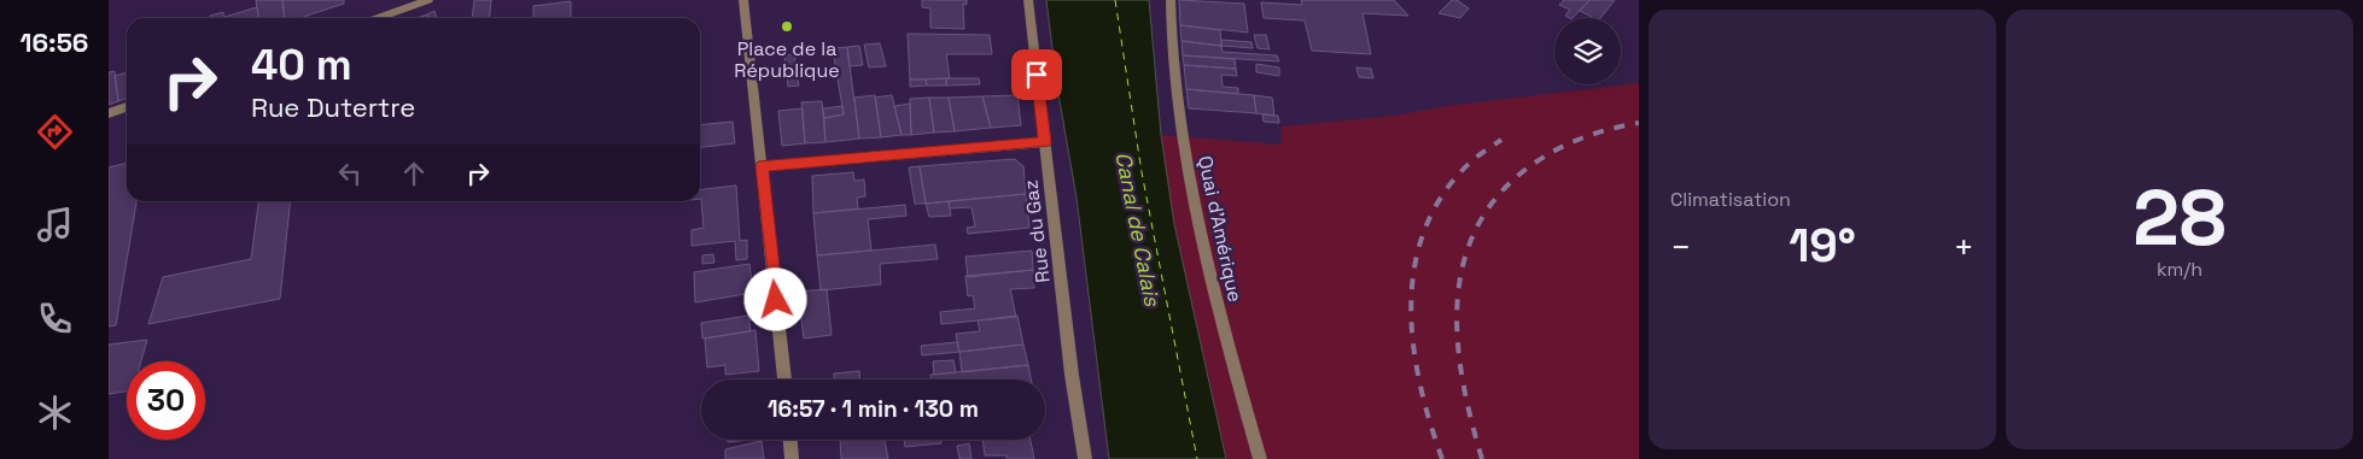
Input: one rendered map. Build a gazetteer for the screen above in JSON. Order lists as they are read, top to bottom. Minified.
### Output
{"streets":{"street":["Quai d'Amérique","Rue du Gaz"]},"water":["Canal de Calais"],"places":["Place de la République"],"page":{"tabs":"16:56","tile":["Climatisation",["28","km/h"]],"turn":["40 m","Rue Dutertre"],"heat":["−","19°","+"],"limit":"30","trip":"16:57 · 1 min · 130 m"}}
